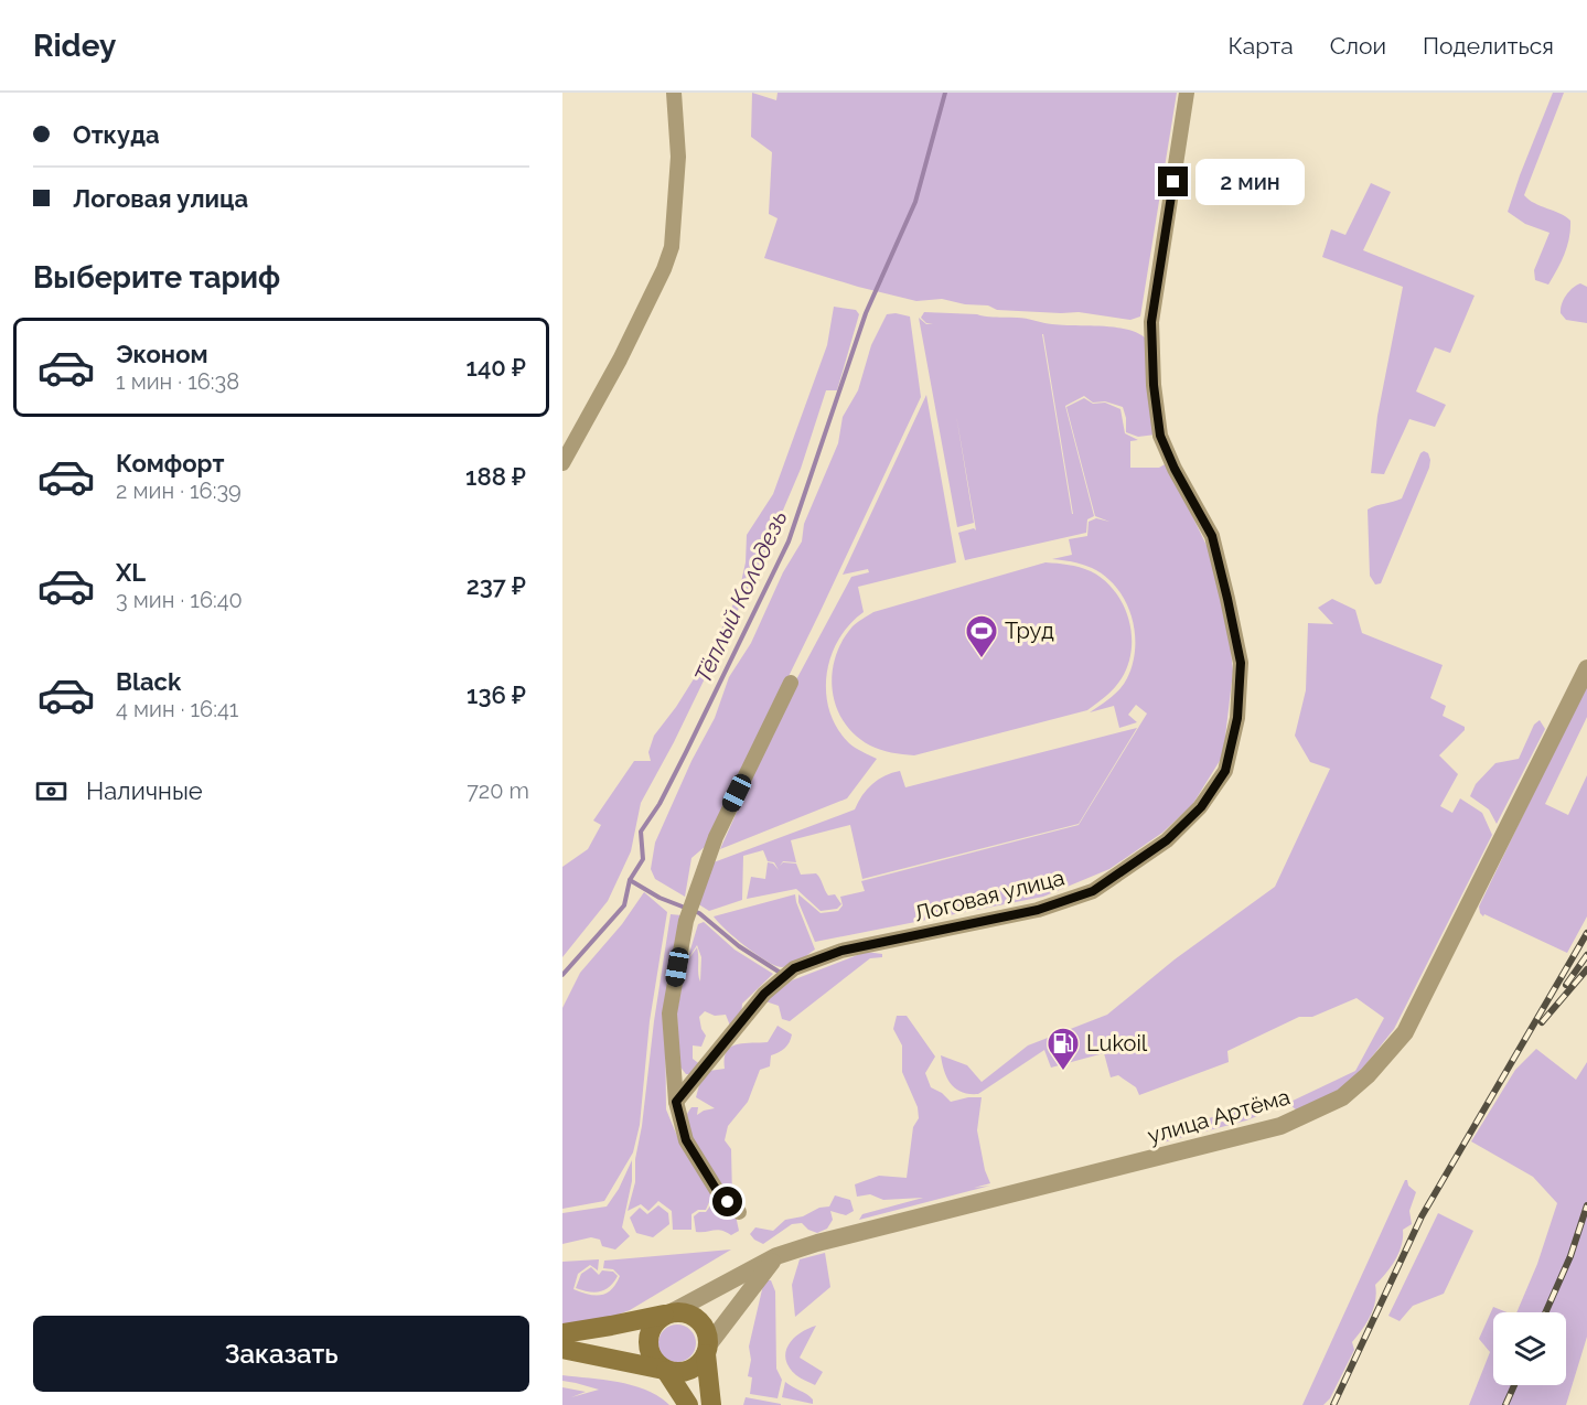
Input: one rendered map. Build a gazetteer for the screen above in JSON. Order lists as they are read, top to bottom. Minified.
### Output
{"streets":{"street":["Логовая улица","улица Артёма"]},"water":["Тёплый Колодезь"],"places":{"sports":["Труд"],"fuel station":["Lukoil"]},"page":{"header":"Ridey","nav":["Карта","Слои","Поделиться"],"banner":["Откуда","Логовая улица"],"bubble":"2 мин","heading":"Выберите тариф","list":[{"name":"Эконом","note":"1 мин · 16:38","value":"140 ₽"},{"name":"Комфорт","note":"2 мин · 16:39","value":"188 ₽"},{"name":"XL","note":"3 мин · 16:40","value":"237 ₽"},{"name":"Black","note":"4 мин · 16:41","value":"136 ₽"}],"pay":["Наличные","720 m"],"buttons":"Заказать"}}
